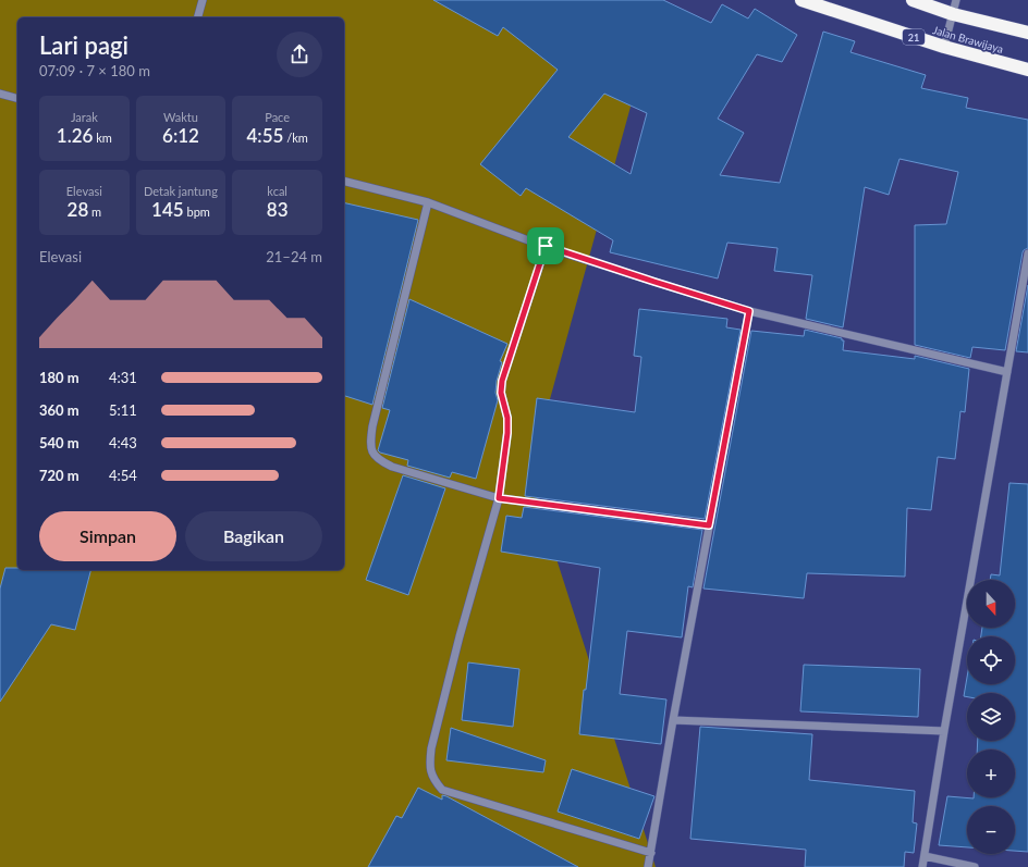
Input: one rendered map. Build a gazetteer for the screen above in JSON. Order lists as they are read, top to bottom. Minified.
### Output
{"streets":{"highway":["21","Jalan Brawijaya"]},"north":"bottom","page":{"heading":["Lari pagi","07:09 · 7 × 180 m"],"stats":[["Jarak","1.26 km"],["Waktu","6:12"],["Pace","4:55 /km"],["Elevasi","28 m"],["Detak jantung","145 bpm"],["kcal","83"]],"chart":["Elevasi","21–24 m"],"list":[{"name":"180 m","note":"4:31"},{"name":"360 m","note":"5:11"},{"name":"540 m","note":"4:43"},{"name":"720 m","note":"4:54"}],"buttons":["Simpan","Bagikan"],"map_buttons":["+","−"]}}
